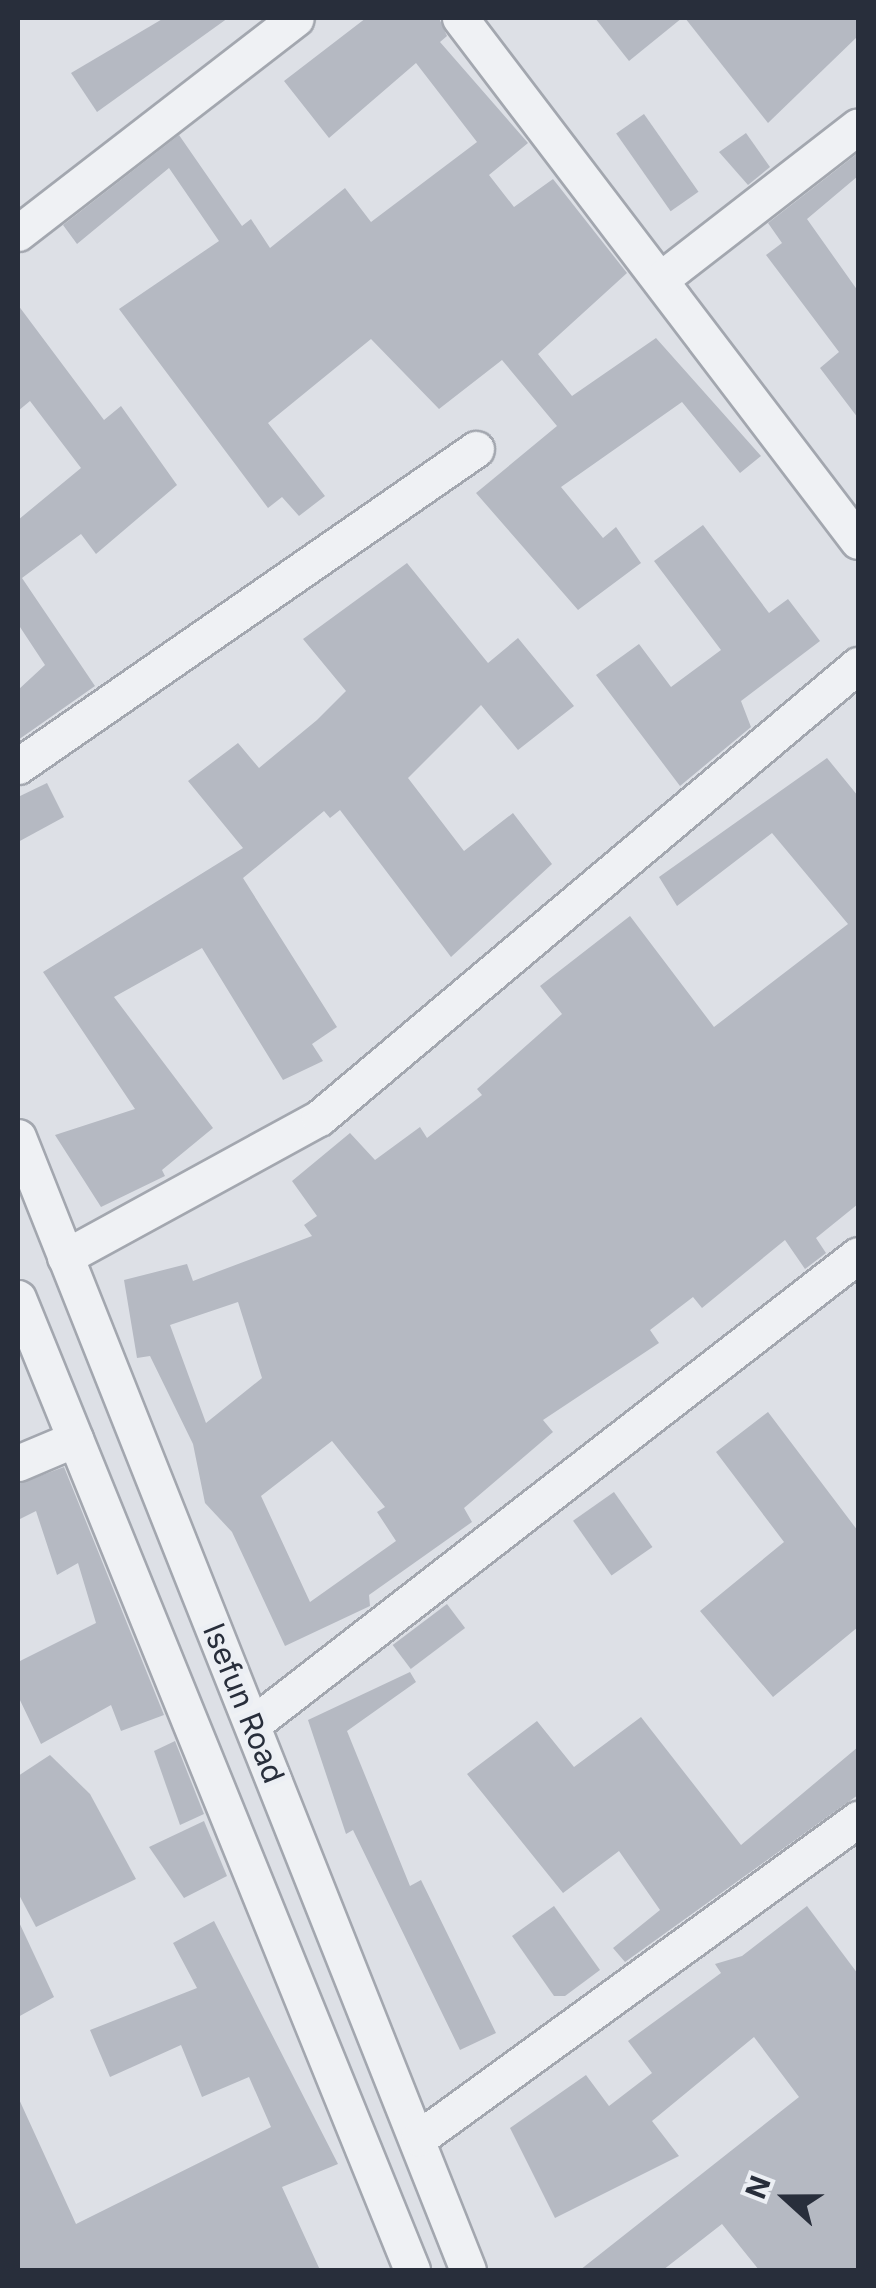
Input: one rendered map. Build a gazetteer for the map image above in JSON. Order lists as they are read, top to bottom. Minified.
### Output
{"streets":{"street":["Isefun Road"]},"north":"left"}
